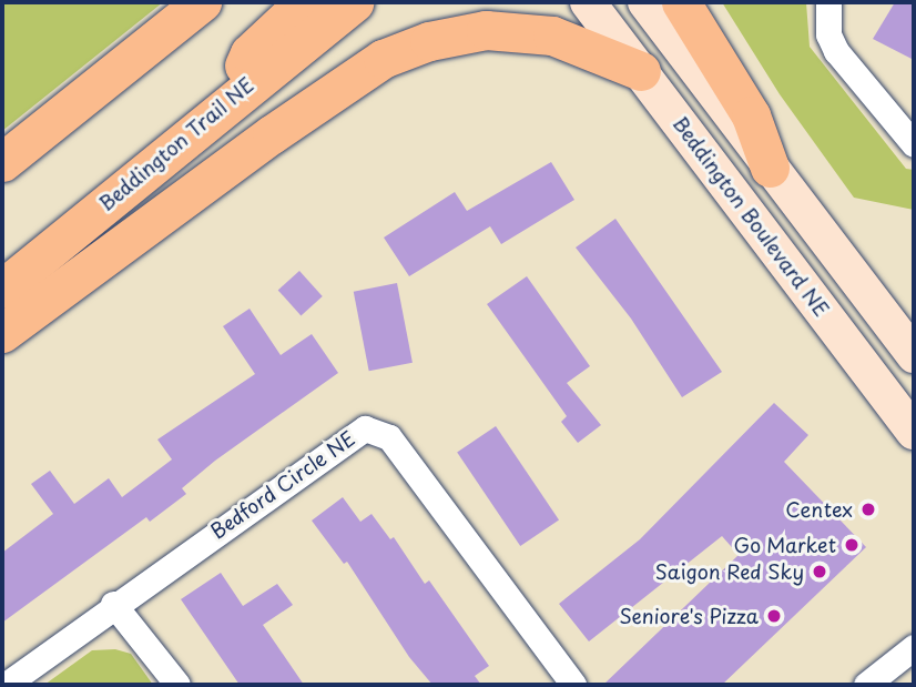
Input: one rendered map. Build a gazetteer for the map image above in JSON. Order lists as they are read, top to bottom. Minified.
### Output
{"streets":{"main road":["Beddington Trail NE","Beddington Boulevard NE"],"street":["Bedford Circle NE"]},"places":["Centex","Go Market","Saigon Red Sky","Seniore's Pizza"]}
